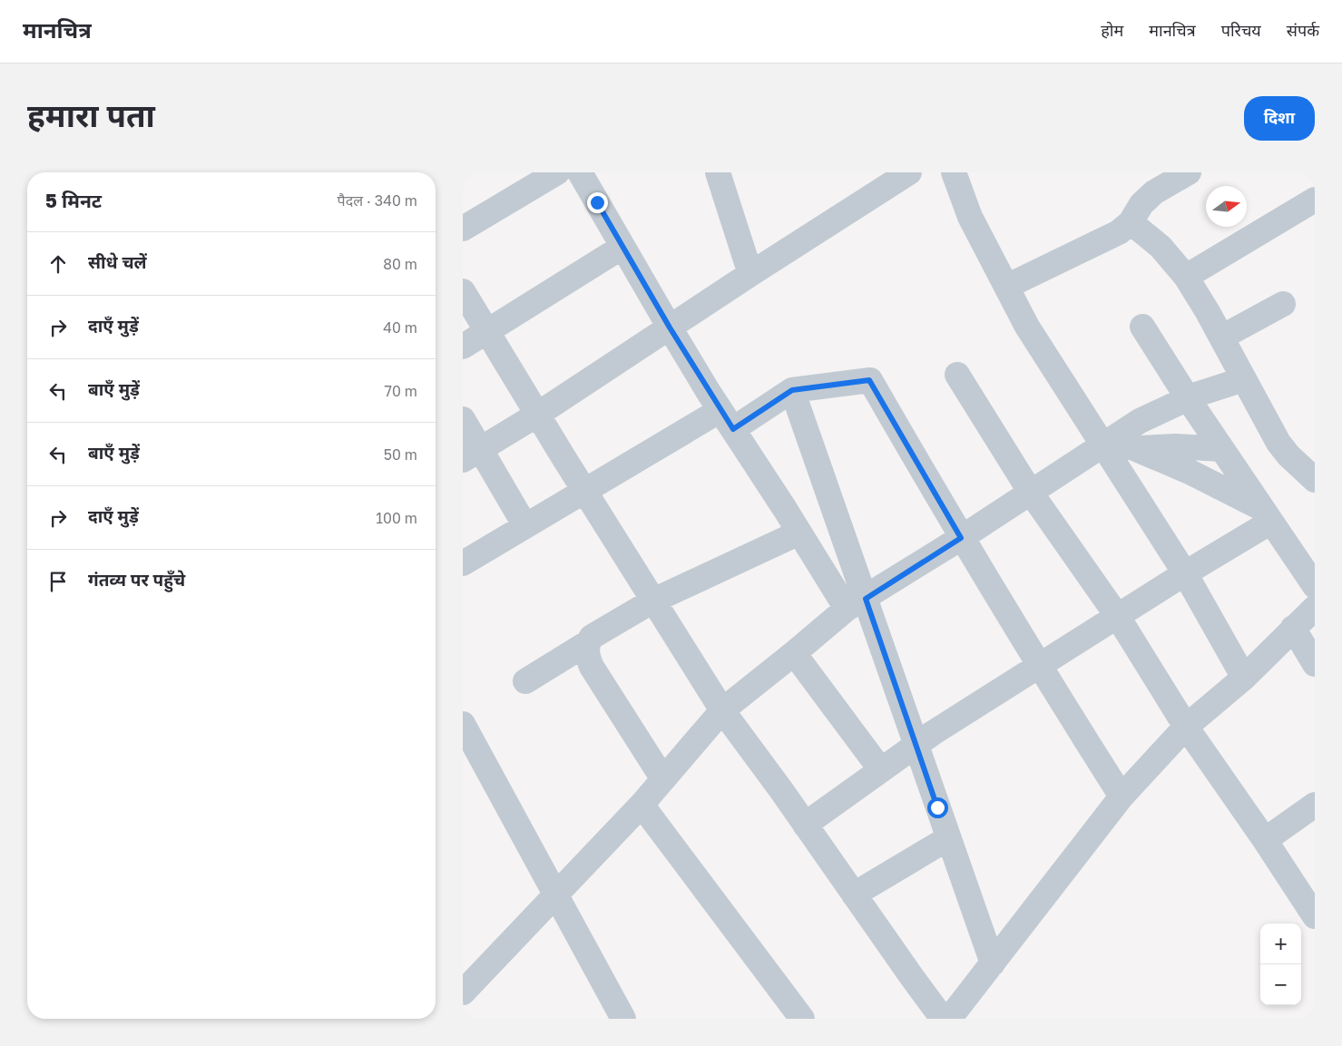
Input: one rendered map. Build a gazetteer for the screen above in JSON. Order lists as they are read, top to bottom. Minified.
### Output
{"north":"right","page":{"header":"मानचित्र","nav":["होम","मानचित्र","परिचय","संपर्क"],"title":"हमारा पता","buttons":"दिशा","heading":["5 मिनट","पैदल · 340 m"],"list":[["सीधे चलें","80 m"],["दाएँ मुड़ें","40 m"],["बाएँ मुड़ें","70 m"],["बाएँ मुड़ें","50 m"],["दाएँ मुड़ें","100 m"],"गंतव्य पर पहुँचे"],"map_buttons":["+","−"]}}
